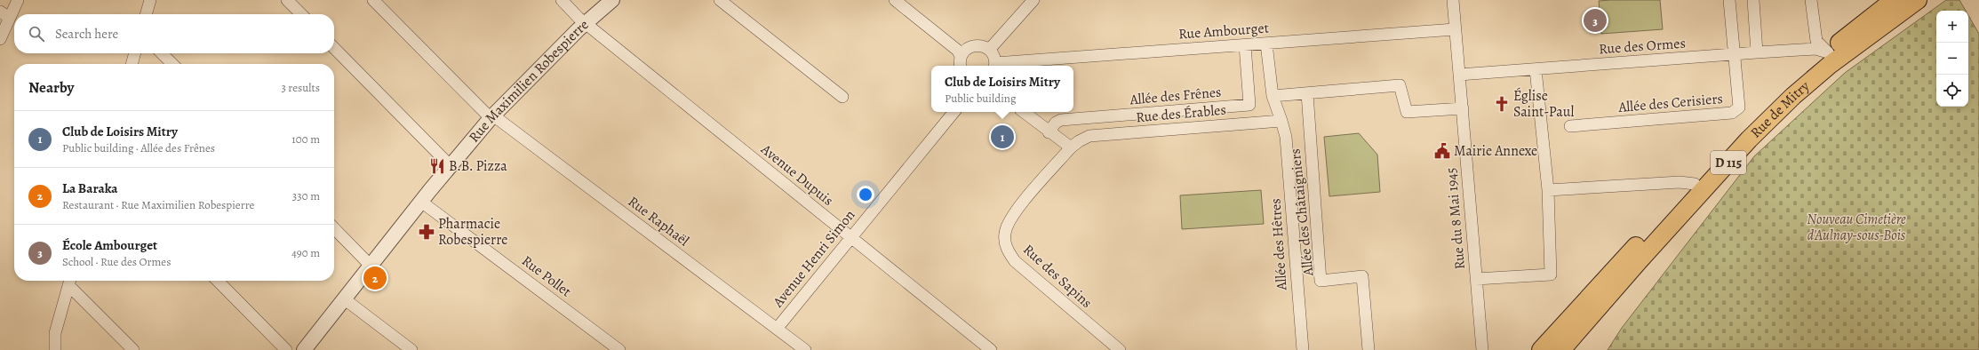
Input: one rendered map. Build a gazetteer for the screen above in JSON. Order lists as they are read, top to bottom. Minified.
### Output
{"streets":{"main road":["Rue de Mitry","D 115"],"street":["Rue Ambourget","Rue des Ormes","Rue Maximilien Robespierre","Allée des Frênes","Allée des Cerisiers","Rue des Érables","Avenue Dupuis","Allée des Châtaigniers","Rue du 8 Mai 1945","Rue Raphaël","Allée des Hêtres","Avenue Henri Simon","Rue Pollet","Rue des Sapins"]},"crossings":[["Rue Ambourget","Allée des Frênes"],["Rue Ambourget","Rue du 8 Mai 1945"],["Rue des Ormes","Allée des Cerisiers"],["Rue des Ormes","Rue de Mitry"],["Rue des Ormes","Rue du 8 Mai 1945"],["Rue Maximilien Robespierre","Avenue Dupuis"],["Rue Maximilien Robespierre","Rue Raphaël"],["Rue Maximilien Robespierre","Rue Pollet"],["Rue des Érables","Allée des Hêtres"],["Rue des Érables","Rue des Sapins"],["Avenue Dupuis","Avenue Henri Simon"],["Rue Raphaël","Avenue Henri Simon"]],"parks":["Nouveau Cimetière d'Aulnay-sous-Bois"],"places":{"church":["Église Saint-Paul"],"public building":["Mairie Annexe"],"restaurant":["B.B. Pizza"],"pharmacy":["Pharmacie Robespierre"]},"page":{"pins":["3","1","2"],"map_buttons":["+","−"],"search":"Search here","heading":["Nearby","3 results"],"popup":["Club de Loisirs Mitry","Public building"],"list":[{"mark":"1","name":"Club de Loisirs Mitry","note":"Public building · Allée des Frênes","value":"100 m"},{"mark":"2","name":"La Baraka","note":"Restaurant · Rue Maximilien Robespierre","value":"330 m"},{"mark":"3","name":"École Ambourget","note":"School · Rue des Ormes","value":"490 m"}]}}
